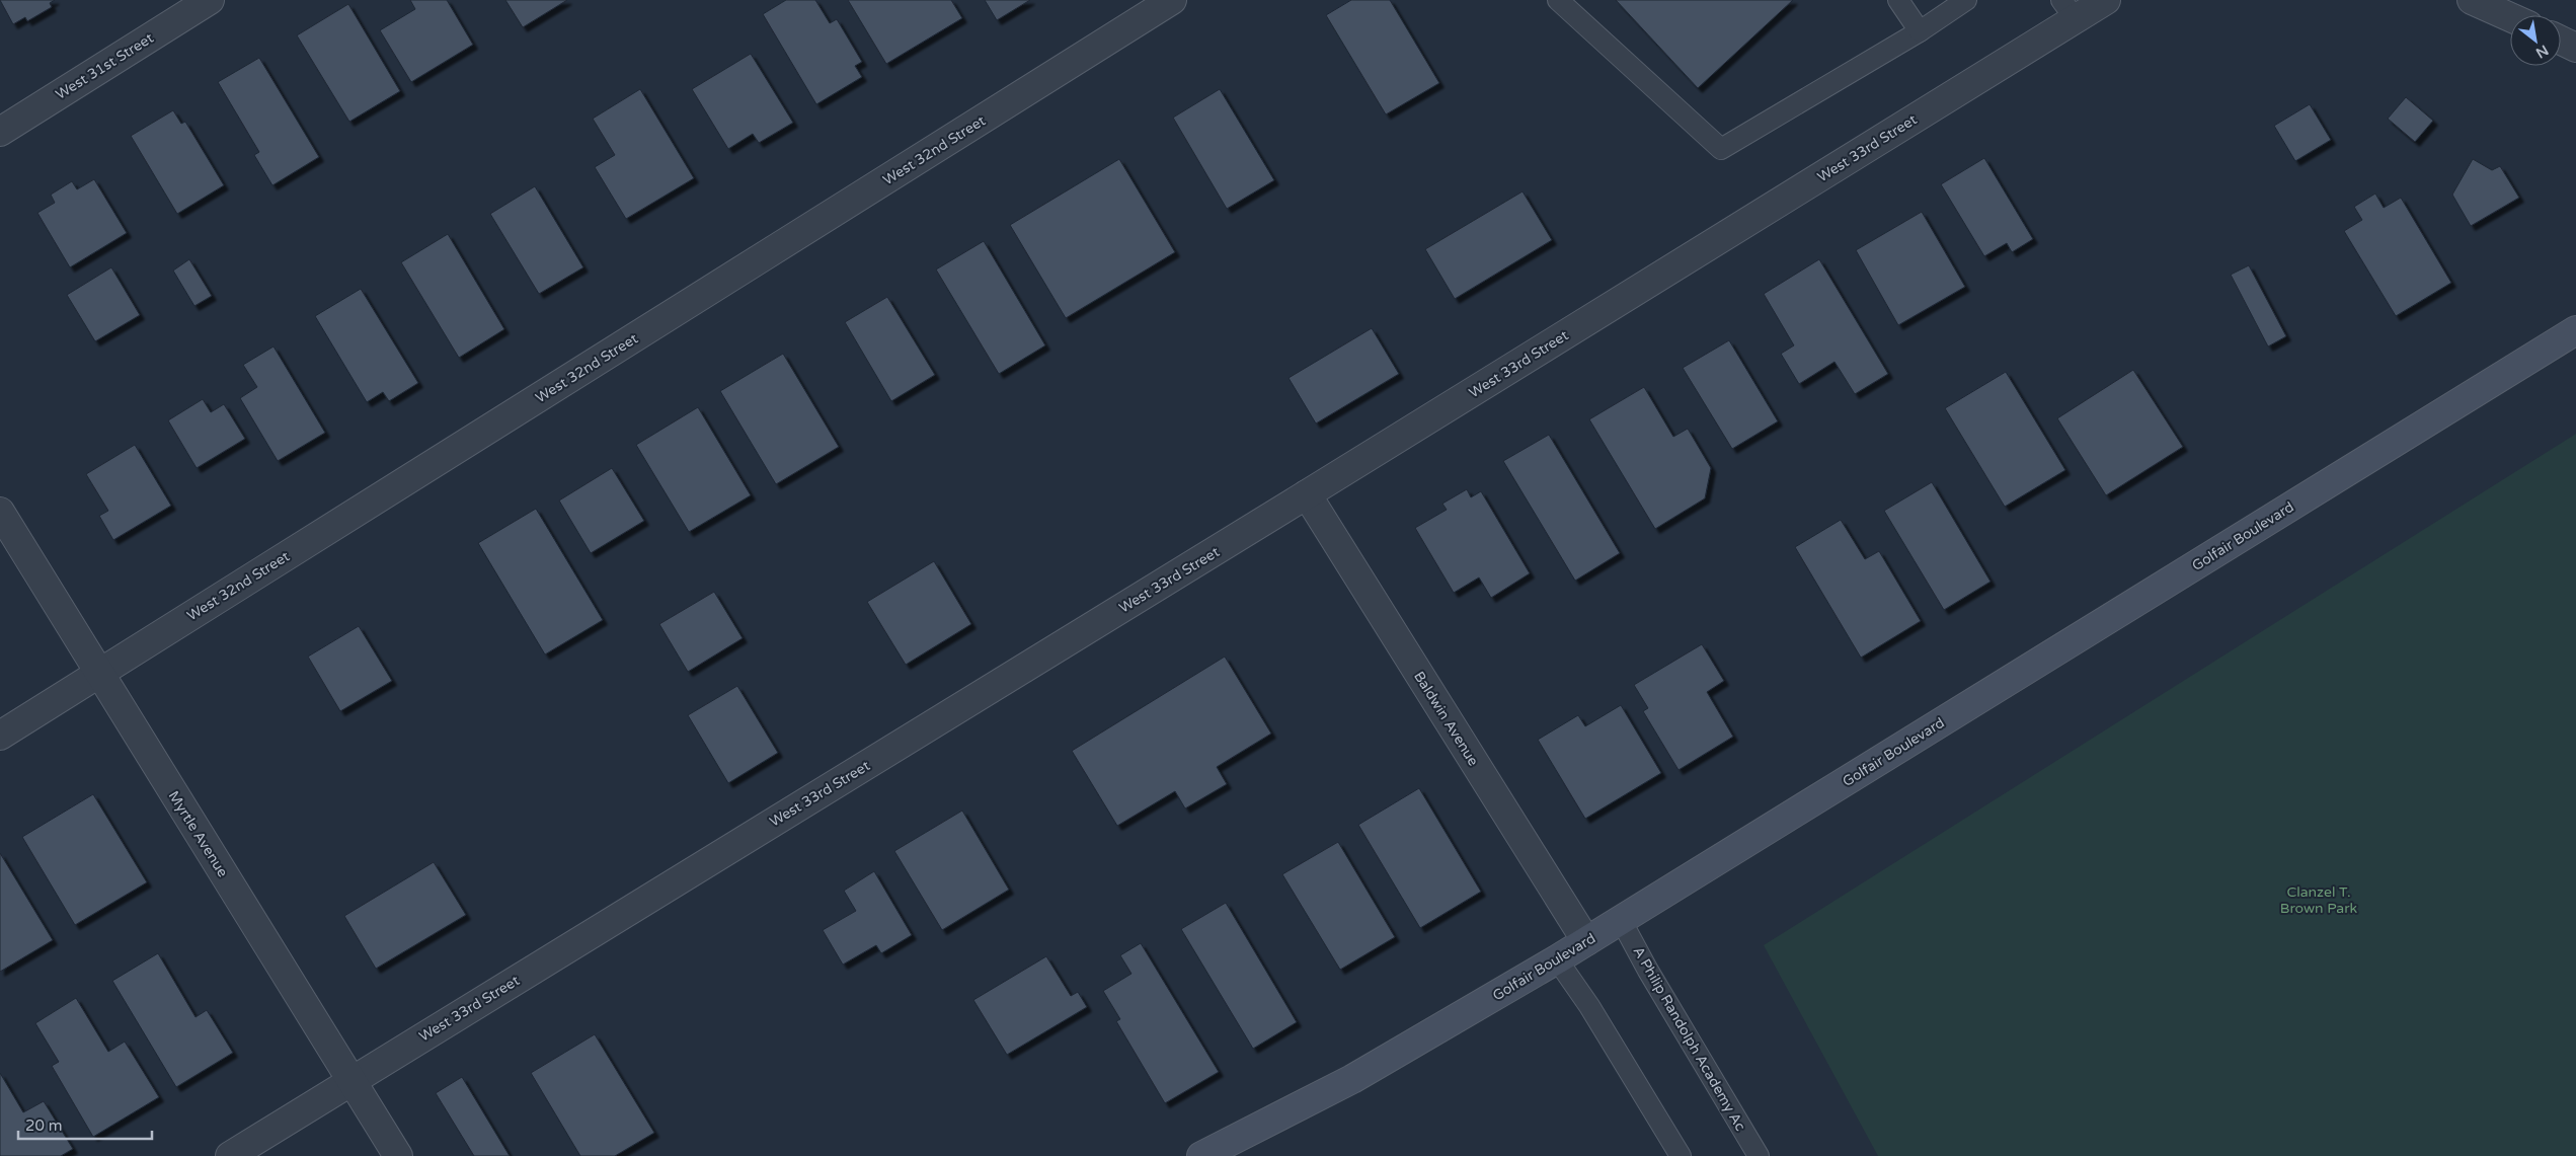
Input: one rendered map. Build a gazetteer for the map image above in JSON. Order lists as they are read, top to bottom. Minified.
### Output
{"streets":{"main road":["Golfair Boulevard"],"street":["West 31st Street","West 33rd Street","West 32nd Street","Baldwin Avenue","Myrtle Avenue"],"lane":["A Philip Randolph Academy Ac"]},"crossings":[["West 33rd Street","Baldwin Avenue"],["West 33rd Street","Myrtle Avenue"],["West 32nd Street","Myrtle Avenue"],["Golfair Boulevard","Baldwin Avenue"],["Golfair Boulevard","A Philip Randolph Academy Ac"]],"parks":["Clanzel T. Brown Park"],"scale_bar":"20 m","north":"bottom right"}
